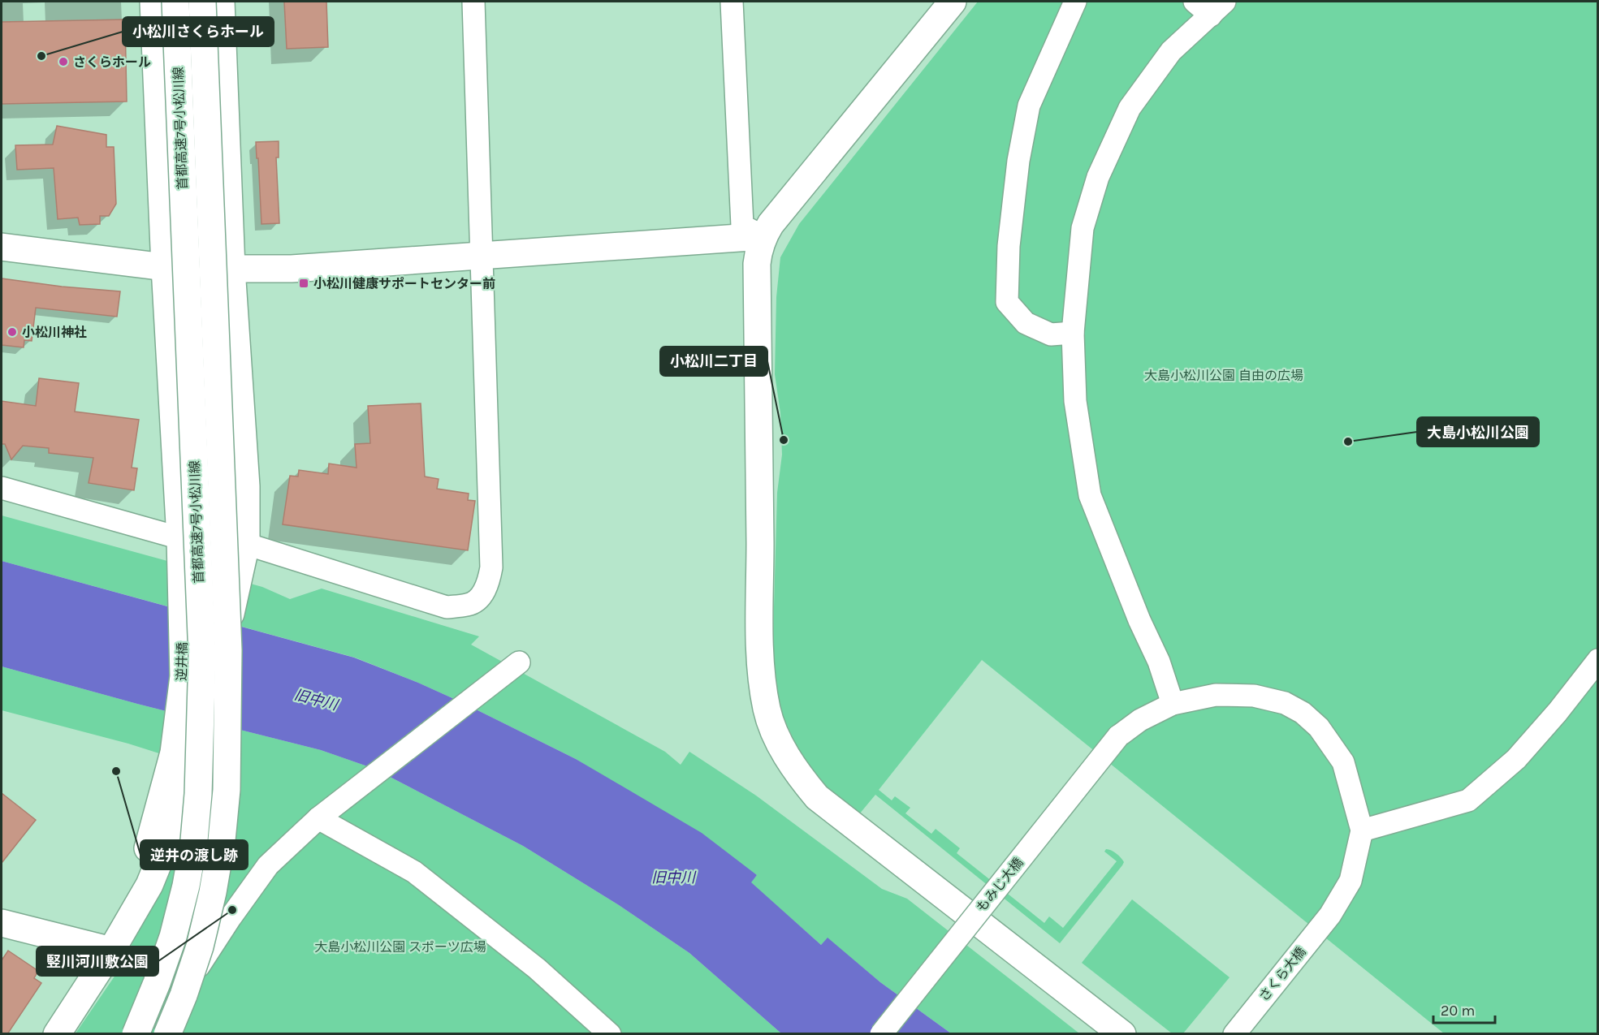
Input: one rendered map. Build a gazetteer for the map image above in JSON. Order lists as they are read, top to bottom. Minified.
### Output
{"streets":{"main road":["首都高速7号小松川線","逆井橋"],"street":["もみじ大橋","さくら大橋"]},"crossings":[["もみじ大橋","さくら大橋"]],"water":["旧中川"],"parks":["大島小松川公園 自由の広場","大島小松川公園 スポーツ広場"],"places":{"other":["小松川さくらホール","さくらホール","小松川神社","小松川二丁目","大島小松川公園","逆井の渡し跡","竪川河川敷公園"],"transit":["小松川健康サポートセンター前"]},"scale_bar":"20 m"}
